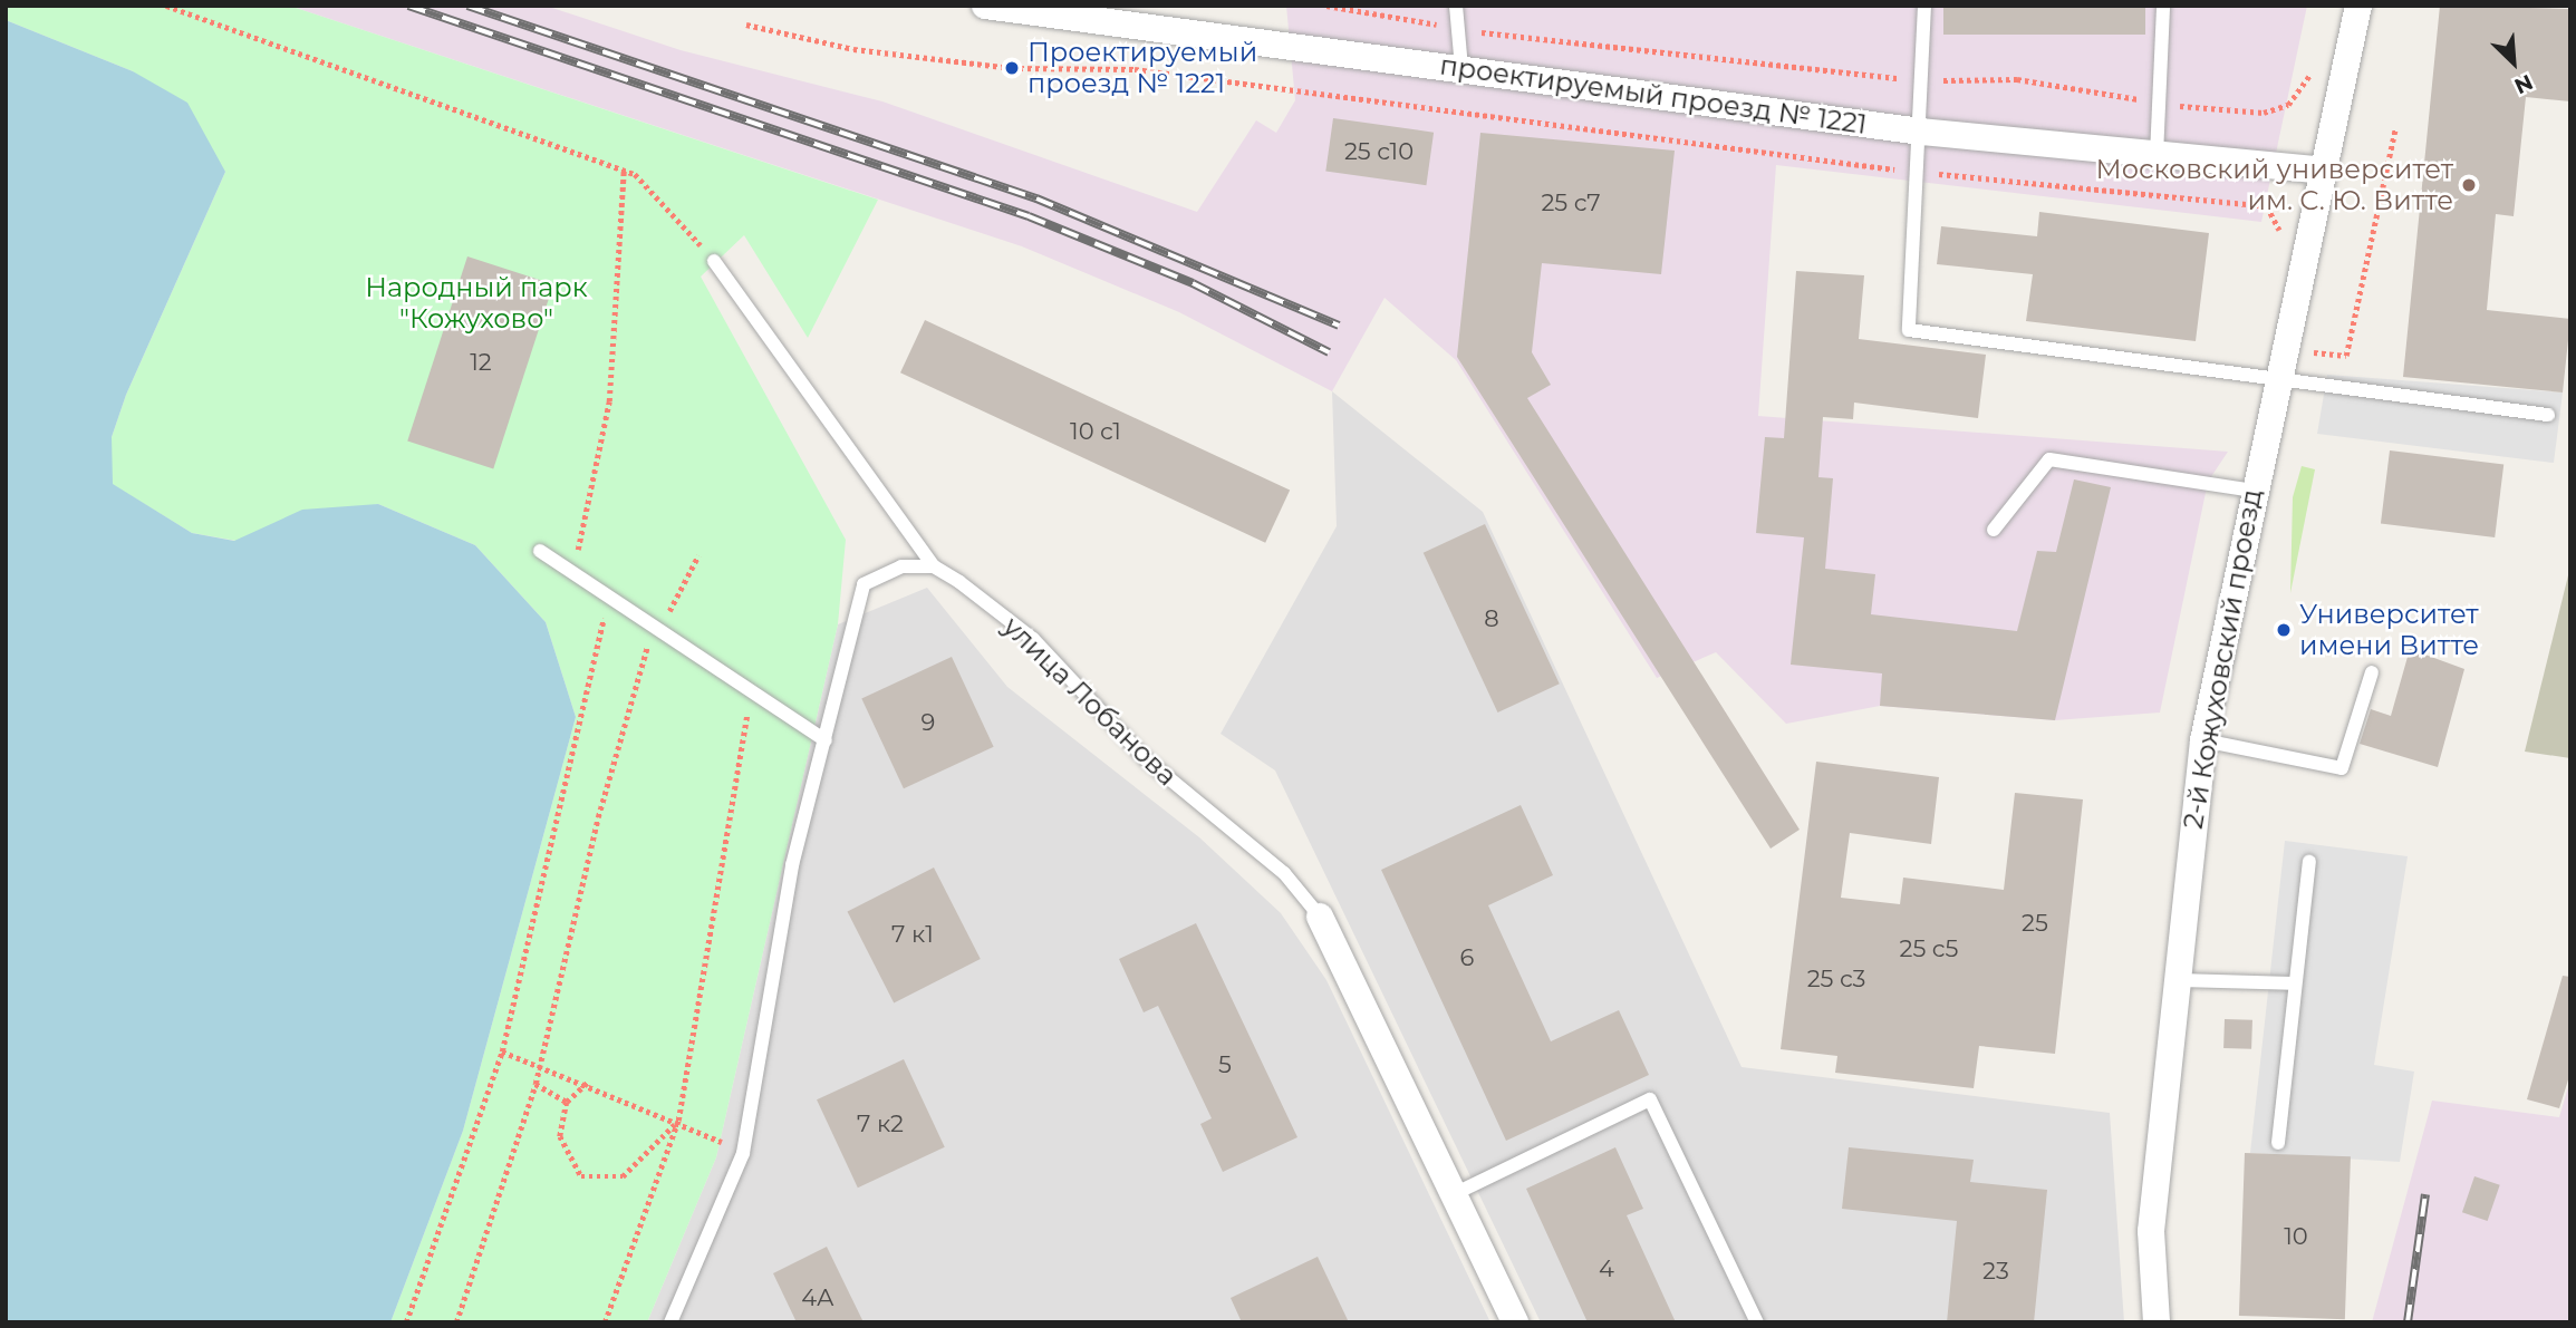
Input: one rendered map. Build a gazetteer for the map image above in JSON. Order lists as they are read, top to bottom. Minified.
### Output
{"streets":{"street":["проектируемый проезд № 1221","2-й Кожуховский проезд","улица Лобанова"]},"crossings":[["проектируемый проезд № 1221","2-й Кожуховский проезд"]],"parks":["Народный парк \"Кожухово\""],"places":["Проектируемый проезд № 1221","Московский университет им. С. Ю. Витте","Университет имени Витте"],"house_numbers":["25 с10","25 с7","12","10 с1","8","9","25","7 к1","25 с5","6","25 с3","5","7 к2","10","4","23","4А"],"north":"bottom right"}
